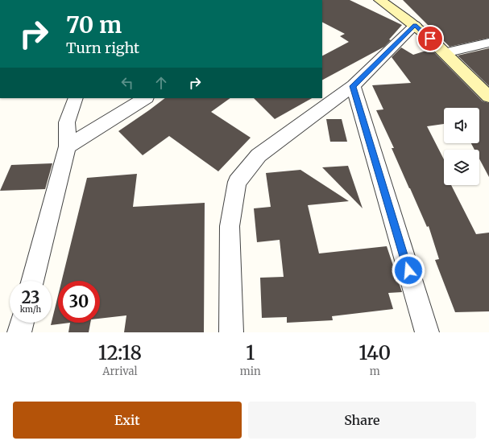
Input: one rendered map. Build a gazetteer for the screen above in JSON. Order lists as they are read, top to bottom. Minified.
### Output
{"page":{"turn":["70 m","Turn right"],"speed":"23 km/h","limit":"30","eta":["12:18","Arrival","1","min","140","m"],"buttons":["Exit","Share"]}}
